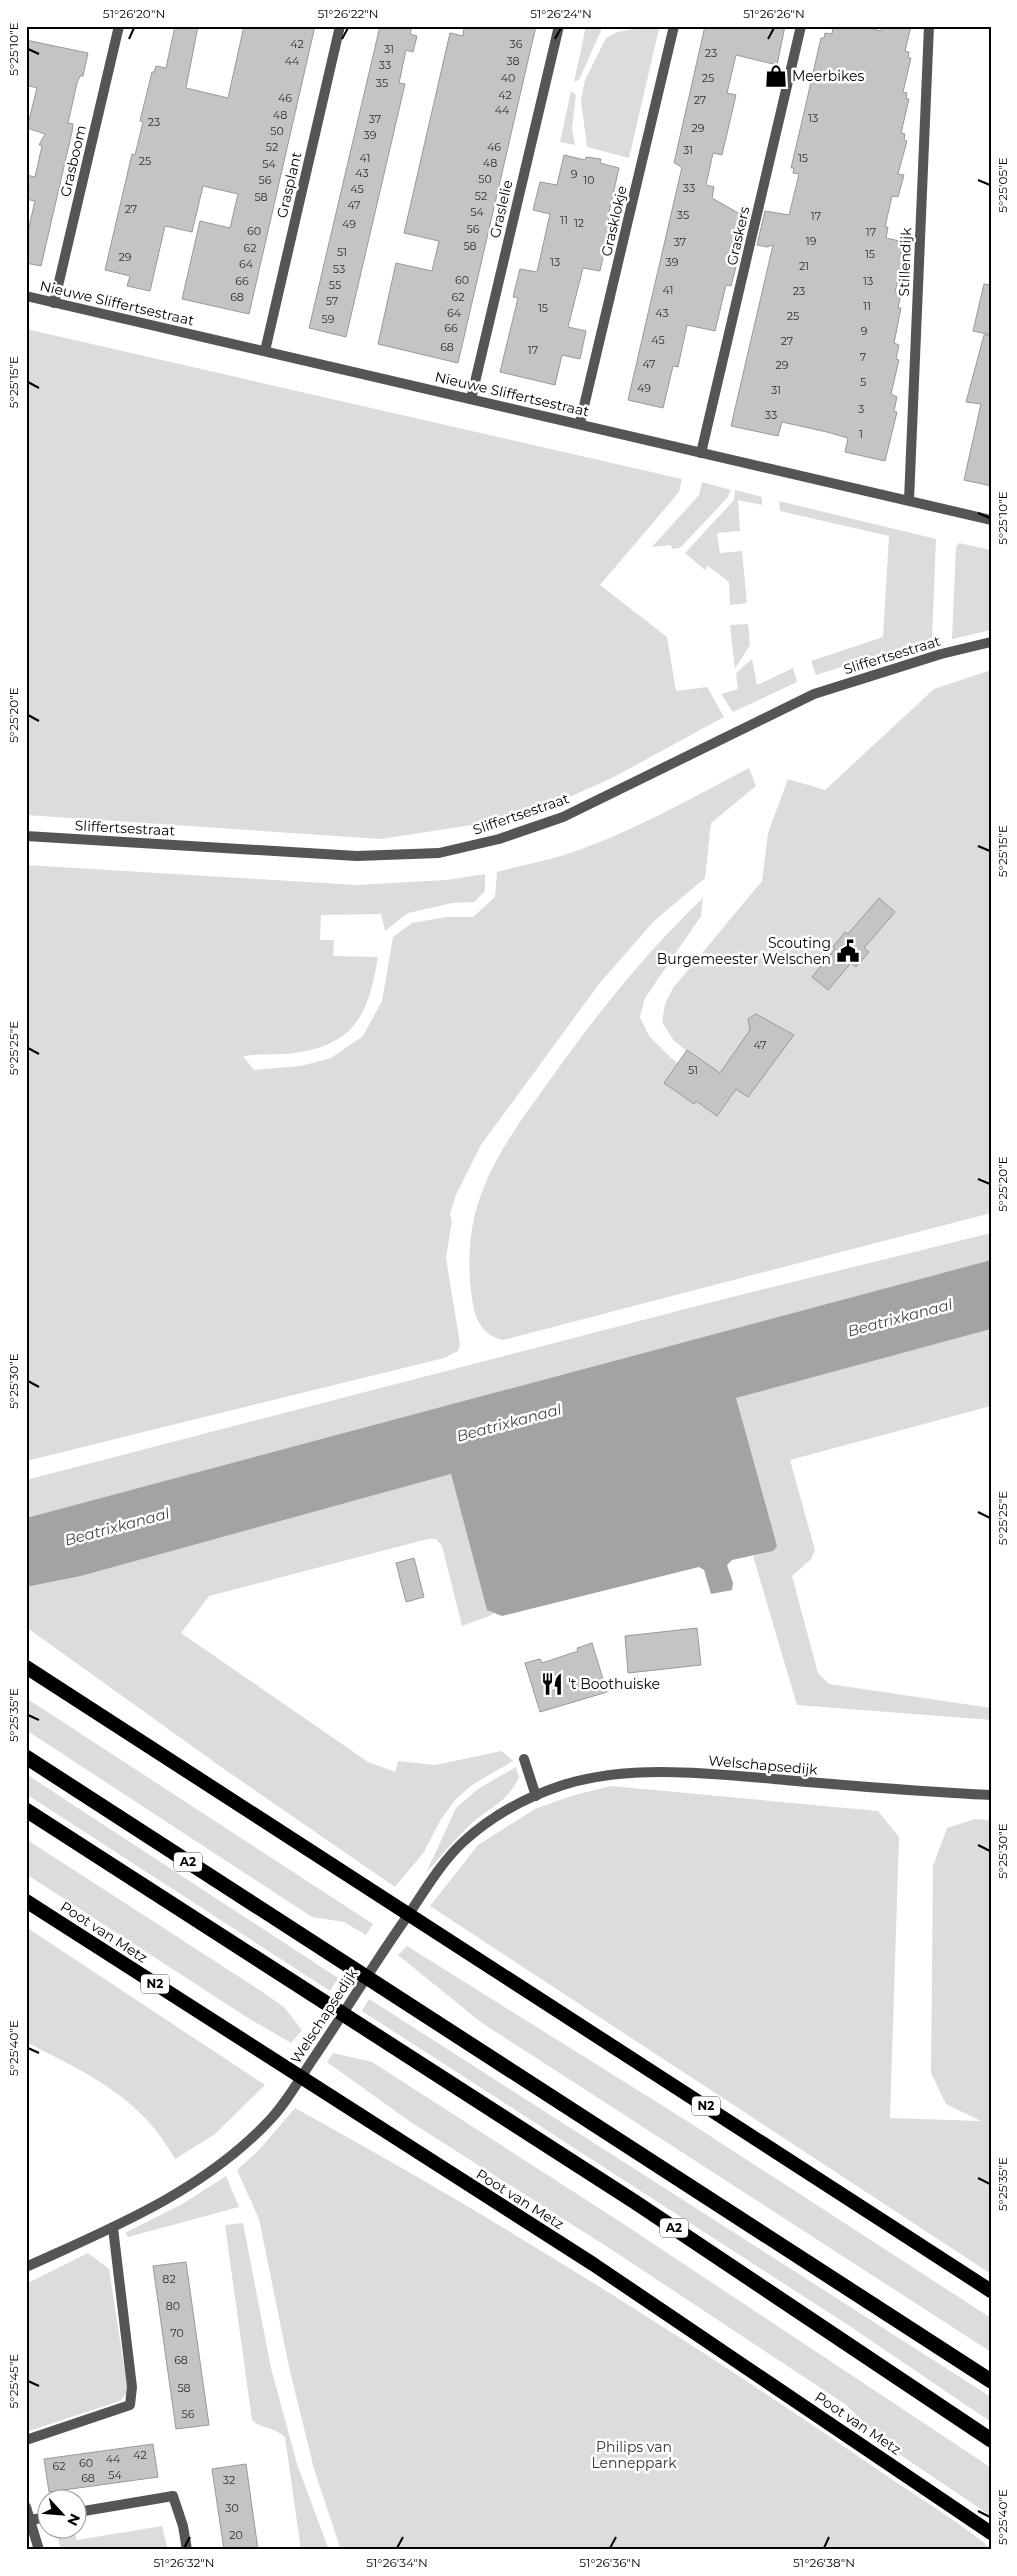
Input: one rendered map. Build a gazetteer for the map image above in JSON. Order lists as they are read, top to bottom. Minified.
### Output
{"streets":{"highway":["A2","Poot van Metz","N2"],"street":["Grasboom","Grasplant","Graslelie","Grasklokje","Graskers","Stillendijk","Nieuwe Sliffertsestraat","Sliffertsestraat","Welschapsedijk"]},"crossings":[["Grasboom","Nieuwe Sliffertsestraat"],["Grasplant","Nieuwe Sliffertsestraat"],["Graslelie","Nieuwe Sliffertsestraat"],["Grasklokje","Nieuwe Sliffertsestraat"],["Graskers","Nieuwe Sliffertsestraat"],["Stillendijk","Nieuwe Sliffertsestraat"]],"water":["Beatrixkanaal"],"parks":["Philips van Lenneppark"],"places":{"shop":["Meerbikes"],"public building":["Scouting Burgemeester Welschen"],"restaurant":["'t Boothuiske"]},"house_numbers":["42","36","31","23","44","38","33","40","25","35","42","46","27","44","48","13","37","23","29","50","39","52","46","31","41","15","25","48","54","43","9","50","56","10","33","45","52","58","47","27","54","35","17","11","12","49","56","60","17","19","37","58","62","51","15","29","13","39","64","21","53","60","66","13","55","41","23","68","62","57","11","15","64","43","25","59","66","9","45","27","68","17","7","47","29","5","49","31","3","33","1","47","51","82","80","70","68","58","56","42","44","60","62","54","68","32","30","20"],"north":"bottom right","coordinates":["51°26'20\"N","51°26'22\"N","51°26'24\"N","51°26'26\"N","5°25'10\"E","5°25'05\"E","5°25'15\"E","5°25'20\"E","5°25'25\"E","5°25'30\"E","5°25'35\"E","5°25'40\"E","5°25'45\"E","51°26'32\"N","51°26'34\"N","51°26'36\"N","51°26'38\"N"]}
